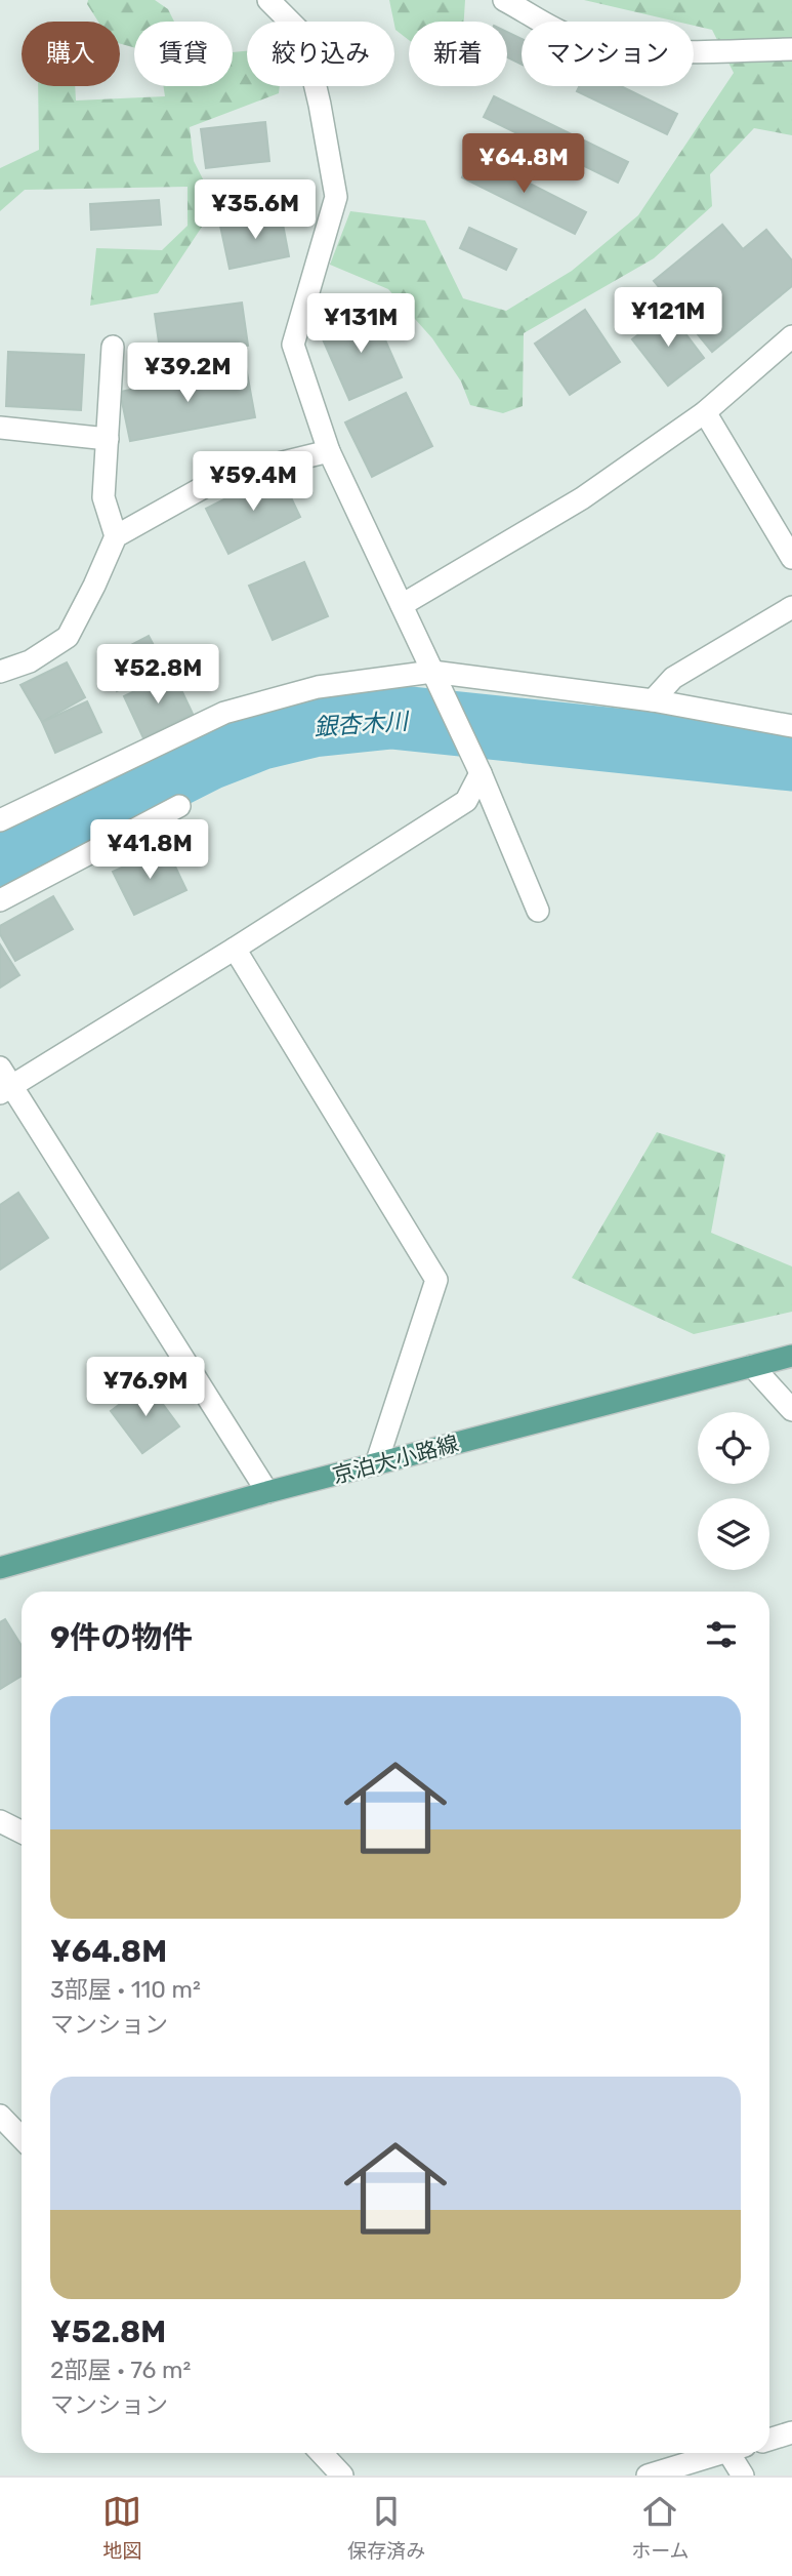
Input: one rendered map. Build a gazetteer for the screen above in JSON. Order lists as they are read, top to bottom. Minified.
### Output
{"streets":{"main road":["京泊大小路線"]},"water":["銀杏木川"],"page":{"chip":["購入","賃貸","絞り込み","新着","マンション"],"price":["¥64.8M","¥35.6M","¥121M","¥131M","¥39.2M","¥59.4M","¥52.8M","¥41.8M","¥76.9M"],"heading":"9件の物件","list":[{"name":"¥64.8M","note":"3部屋 · 110 m² · マンション"},{"name":"¥52.8M","note":"2部屋 · 76 m² · マンション"}],"tabs":["地図","保存済み","ホーム"]}}
